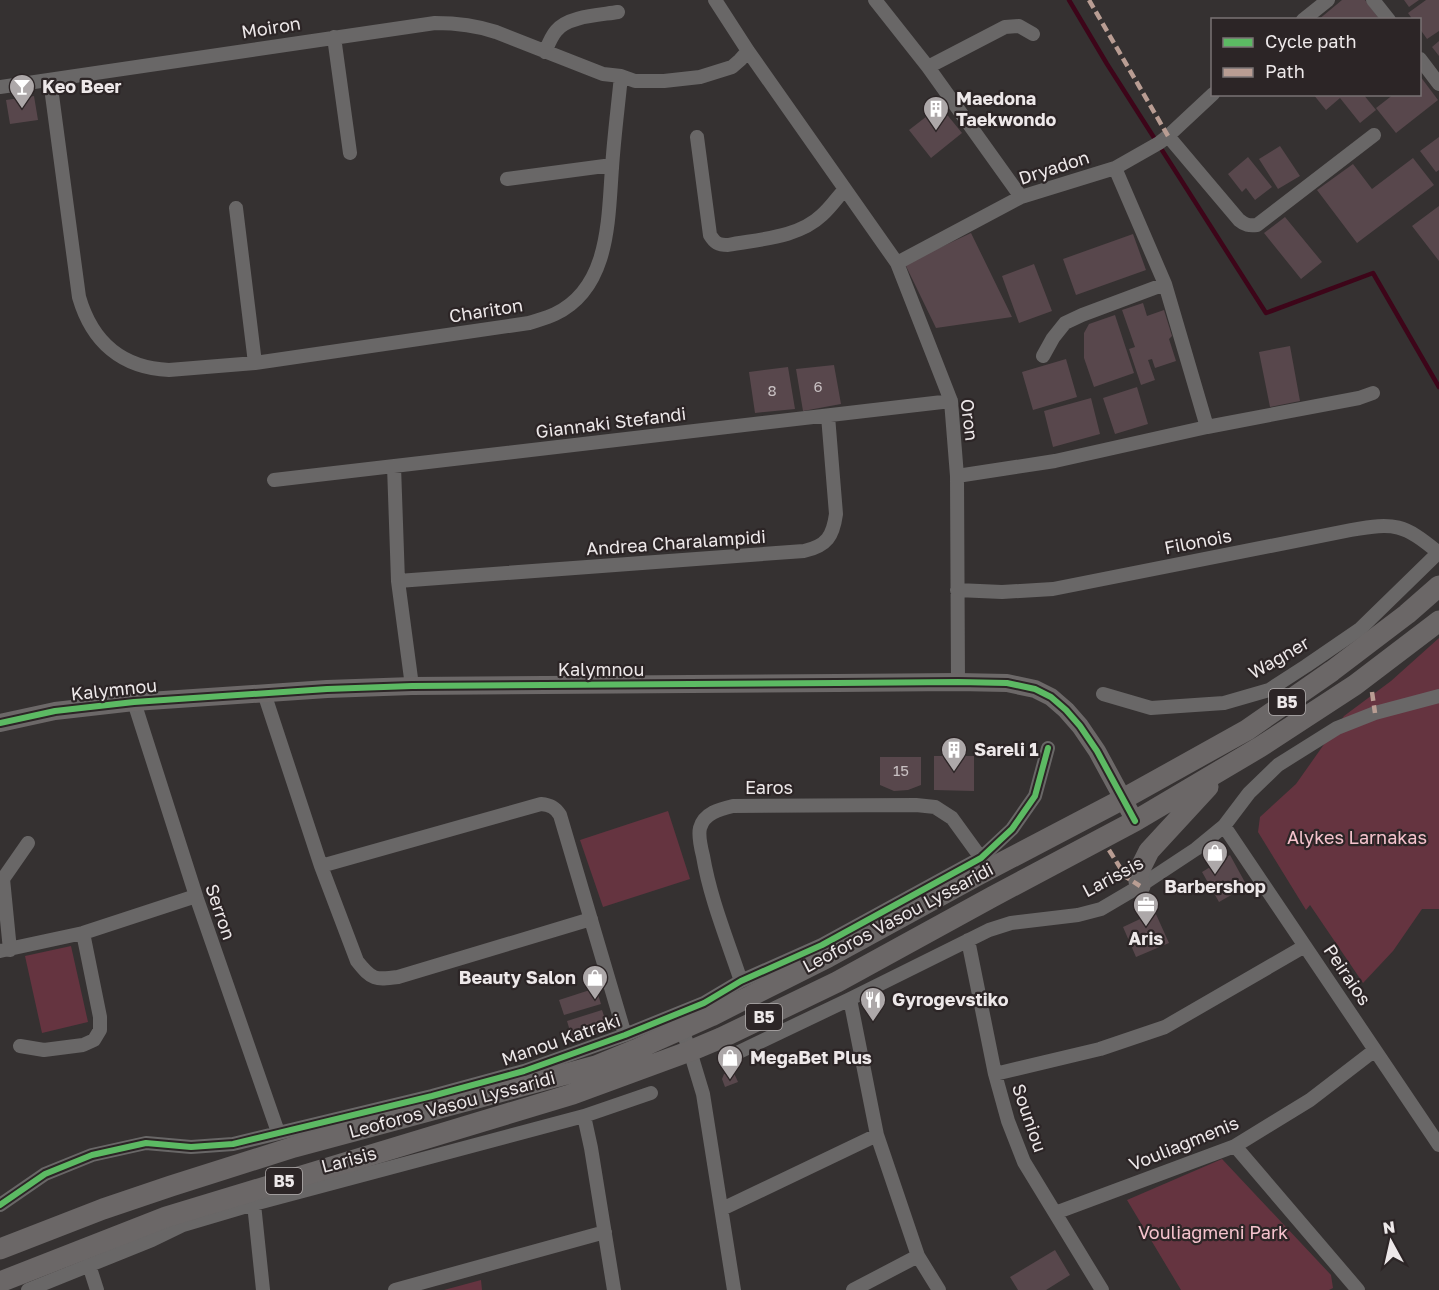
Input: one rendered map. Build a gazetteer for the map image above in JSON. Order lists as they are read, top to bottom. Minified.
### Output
{"streets":{"main road":["B5","Leoforos Vasou Lyssaridi"],"street":["Moiron","Dryadon","Chariton","Oron","Giannaki Stefandi","Filonois","Andrea Charalampidi","Wagner","Kalymnou","Earos","Larissis","Serron","Peiraios","Manou Katraki","Souniou","Vouliagmenis","Larisis"]},"crossings":[["Moiron","Chariton"],["Moiron","Oron"],["Dryadon","Oron"],["Oron","Giannaki Stefandi"],["Oron","Filonois"],["Oron","Kalymnou"],["Giannaki Stefandi","Andrea Charalampidi"],["Filonois","Wagner"],["Kalymnou","Serron"],["Kalymnou","Leoforos Vasou Lyssaridi"],["Earos","Manou Katraki"],["Larissis","Peiraios"],["Larissis","Souniou"],["Serron","Manou Katraki"],["Peiraios","Vouliagmenis"],["Souniou","Vouliagmenis"]],"parks":["Alykes Larnakas","Vouliagmeni Park"],"places":{"bar":["Keo Beer"],"building":["Maedona Taekwondo","Sareli 1"],"shop":["Barbershop","Beauty Salon","MegaBet Plus"],"office":["Aris"],"restaurant":["Gyrogevstiko"]},"house_numbers":["6","8","15"],"legend":["Cycle path","Path"],"north":"top"}
